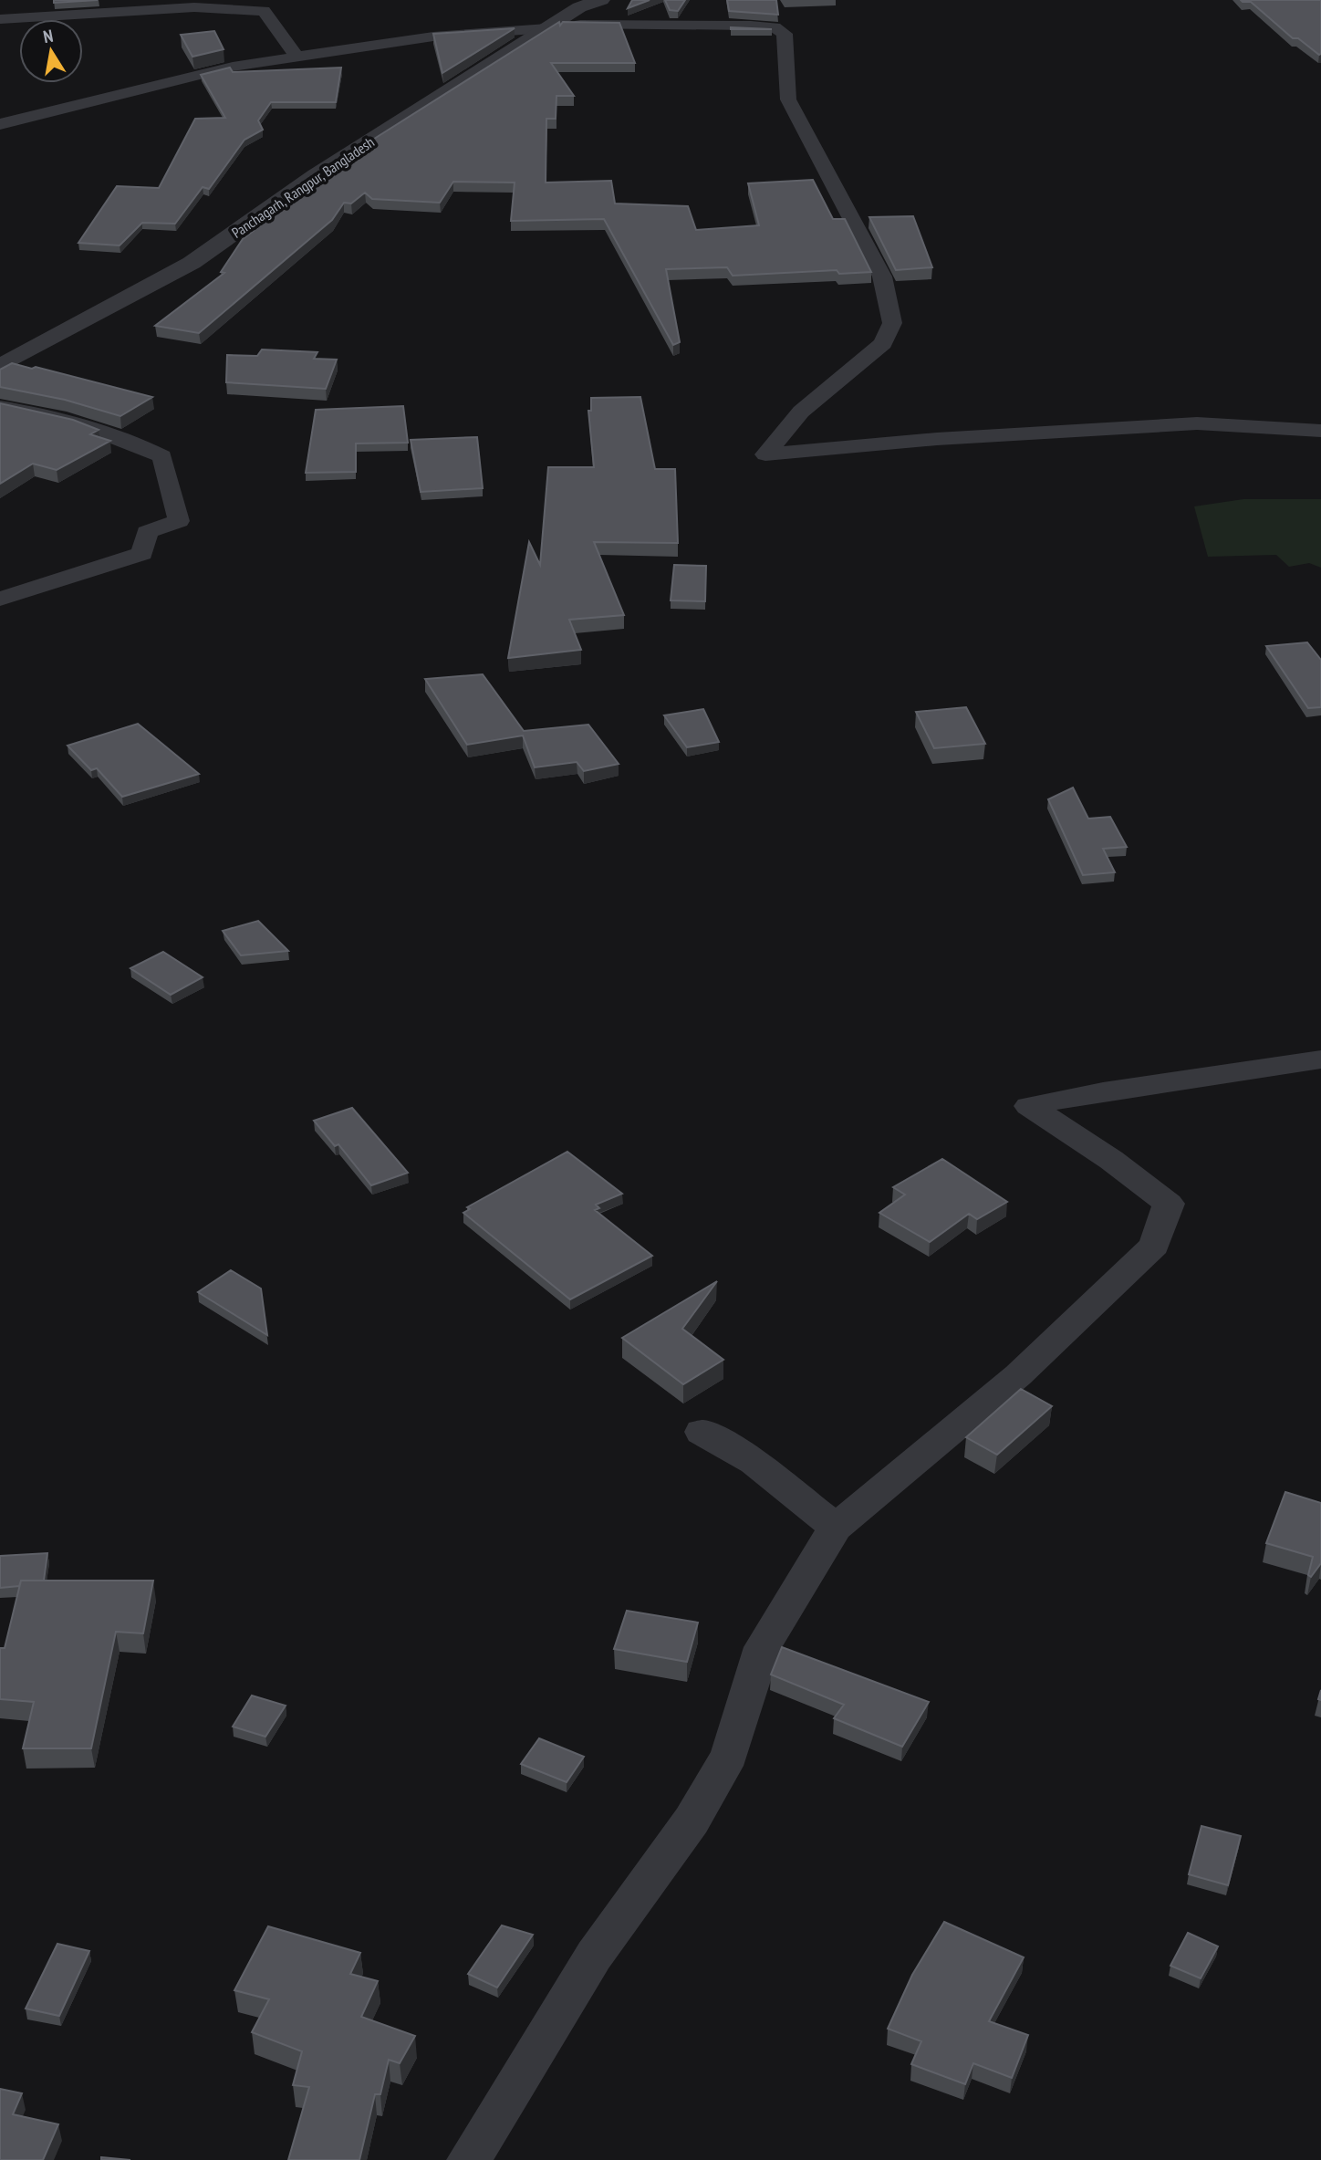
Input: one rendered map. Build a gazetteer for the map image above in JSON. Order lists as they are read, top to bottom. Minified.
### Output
{"streets":{"street":["Panchagarh, Rangpur, Bangladesh"]},"north":"top"}
